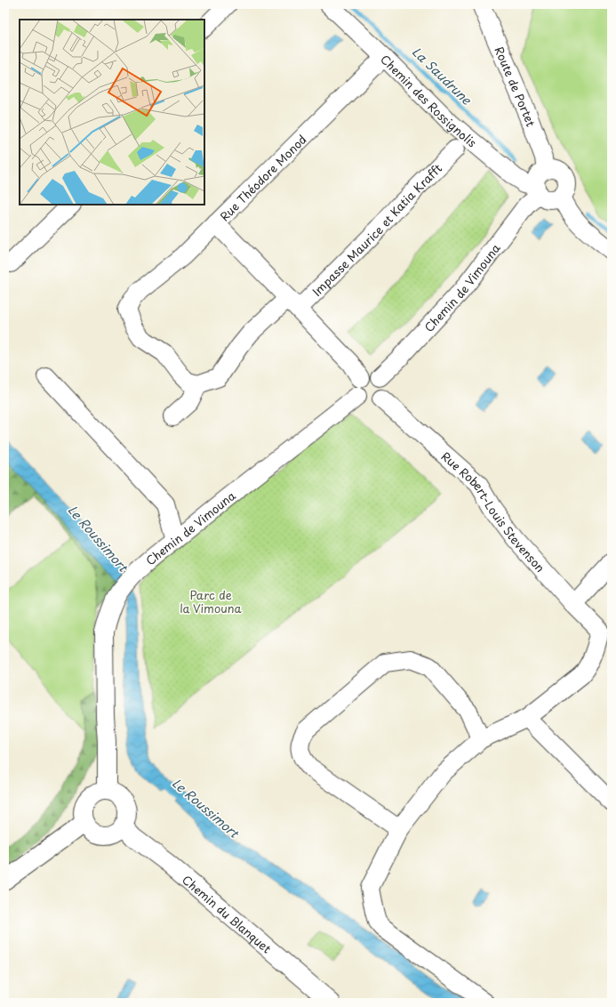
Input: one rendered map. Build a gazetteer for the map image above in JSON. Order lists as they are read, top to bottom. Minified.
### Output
{"streets":{"street":["Route de Portet","Chemin des Rossignolis","Rue Théodore Monod","Impasse Maurice et Katia Krafft","Chemin de Vimouna","Rue Robert-Louis Stevenson","Chemin du Blanquet"]},"crossings":[["Route de Portet","Chemin des Rossignolis"],["Route de Portet","Chemin de Vimouna"],["Chemin des Rossignolis","Rue Théodore Monod"],["Chemin des Rossignolis","Chemin de Vimouna"],["Rue Théodore Monod","Impasse Maurice et Katia Krafft"],["Rue Théodore Monod","Chemin de Vimouna"],["Rue Théodore Monod","Rue Robert-Louis Stevenson"],["Chemin de Vimouna","Rue Robert-Louis Stevenson"],["Chemin de Vimouna","Chemin du Blanquet"]],"water":["La Saudrune","Le Roussimort"],"parks":["Parc de la Vimouna"]}
